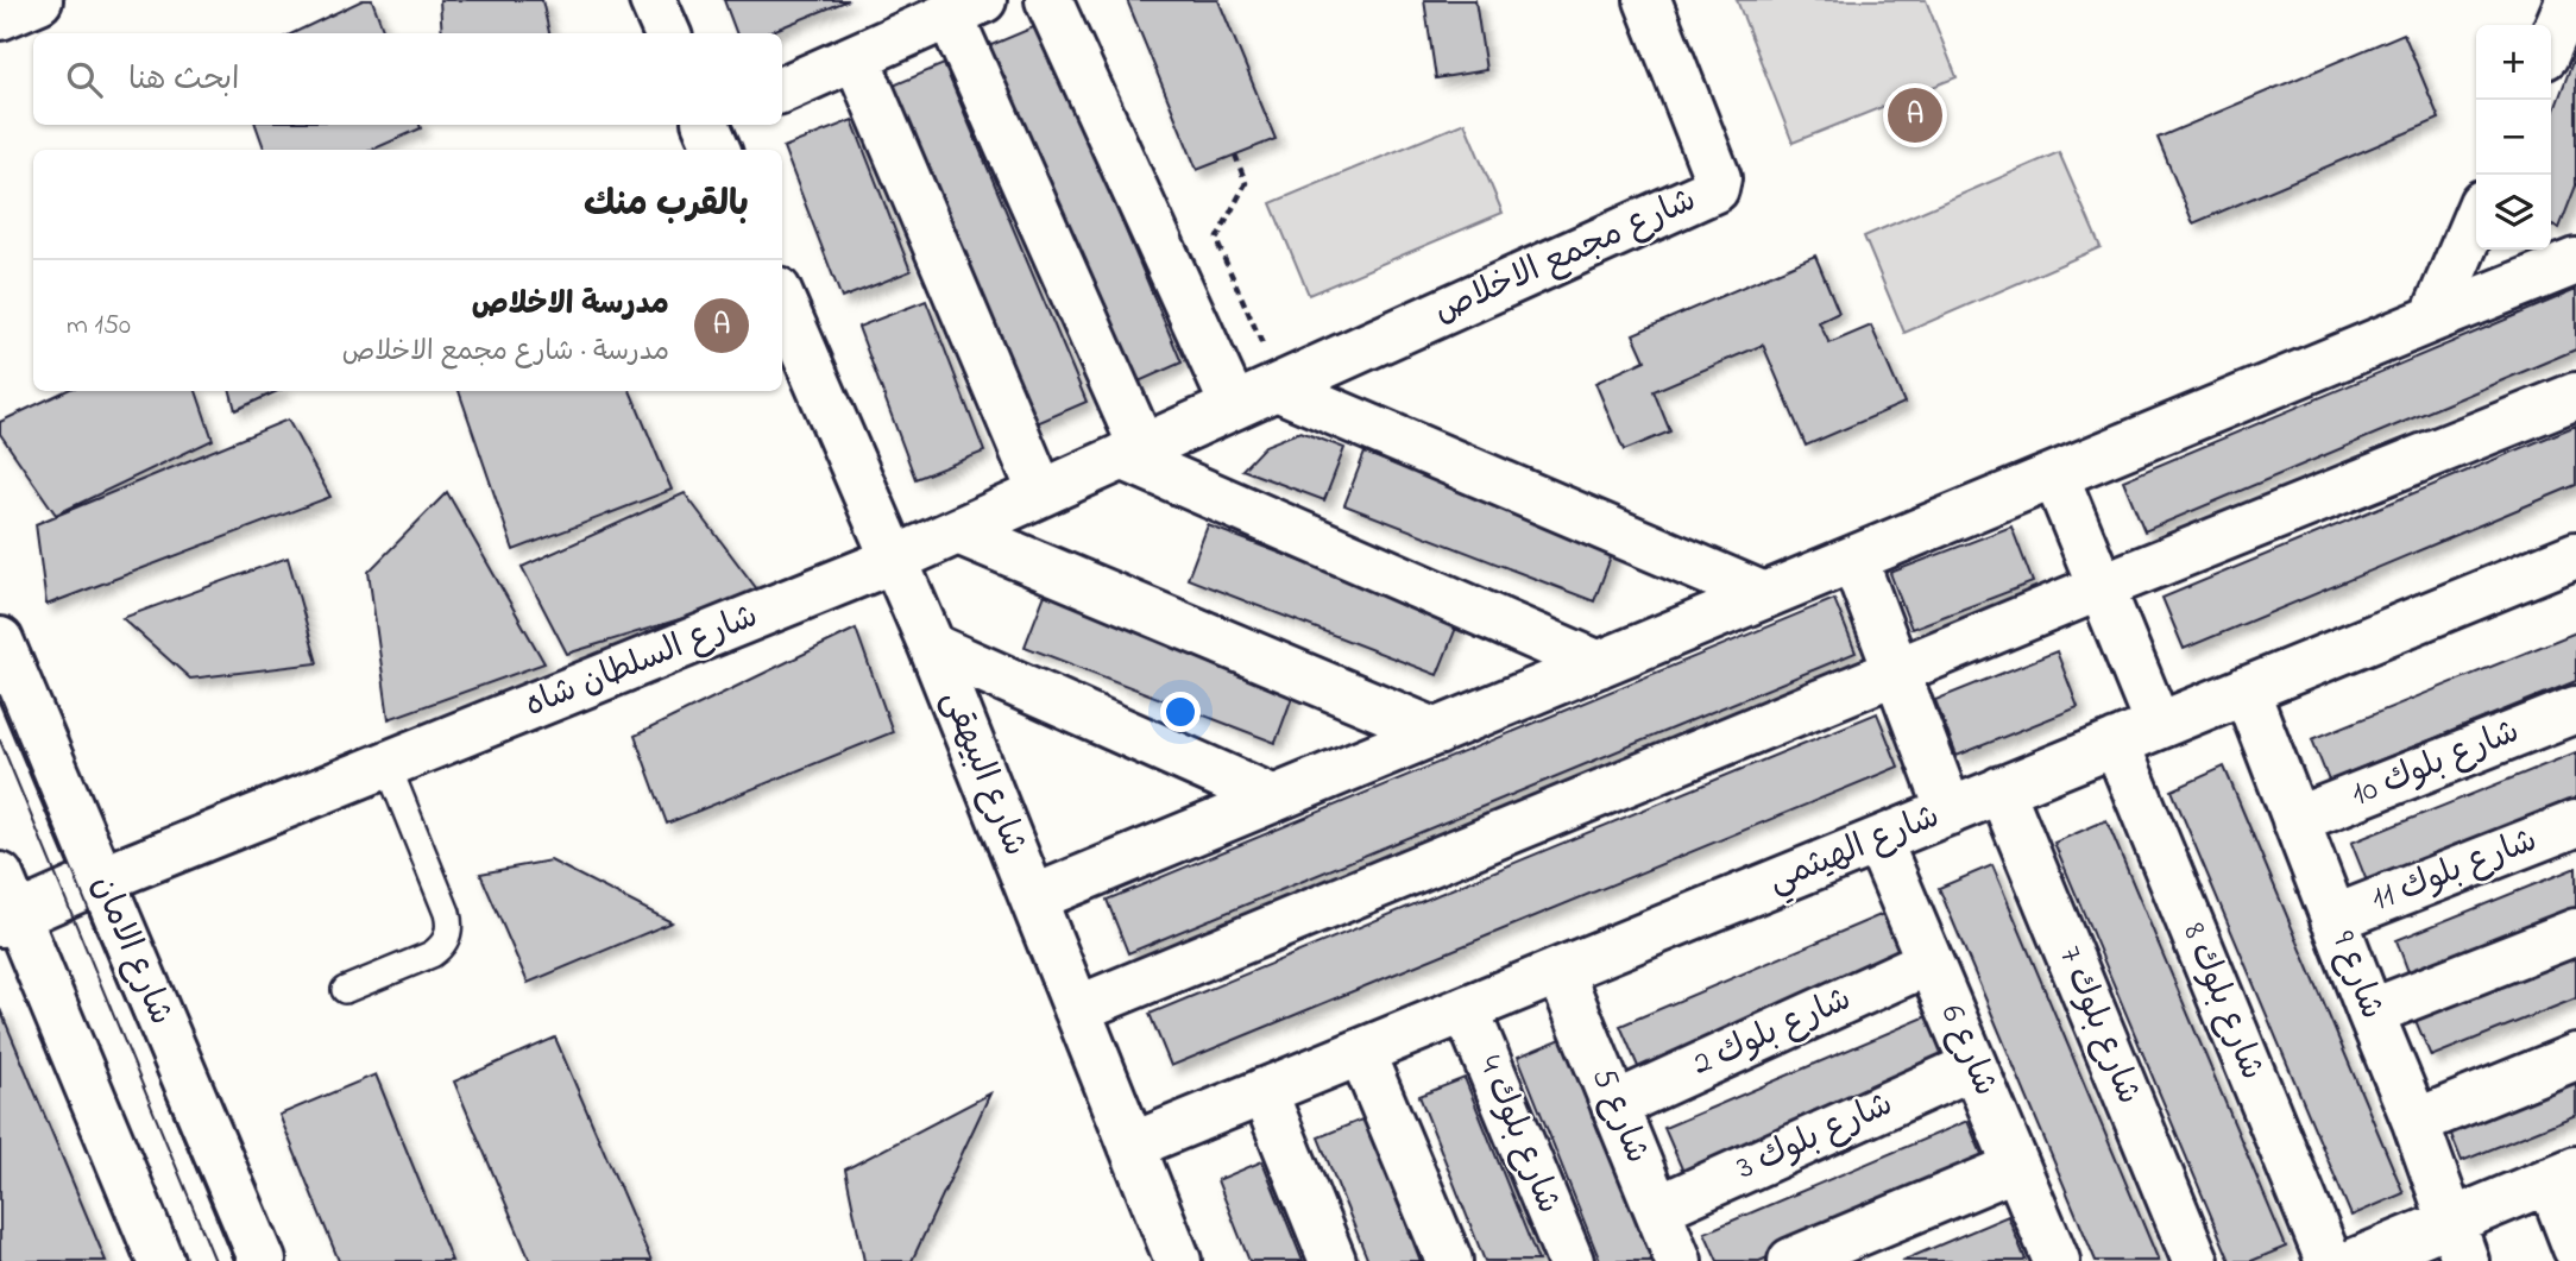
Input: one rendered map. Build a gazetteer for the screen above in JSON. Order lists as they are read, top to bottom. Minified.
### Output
{"streets":{"street":["شارع مجمع الاخلاص","شارع السلطان شاه","شارع بلوك 10","شارع البيهقى","شارع الهيثمي","شارع بلوك 11","شارع الامان","شارع 9","شارع بلوك 8","شارع بلوك 7","شارع بلوك 2","شارع 6","شارع 5","شارع بلوك 4","شارع بلوك 3"]},"crossings":[["شارع مجمع الاخلاص","شارع السلطان شاه"],["شارع السلطان شاه","شارع البيهقى"],["شارع السلطان شاه","شارع الامان"],["شارع بلوك 10","شارع 9"],["شارع البيهقى","شارع الهيثمي"],["شارع الهيثمي","شارع 9"],["شارع الهيثمي","شارع بلوك 8"],["شارع الهيثمي","شارع بلوك 7"],["شارع الهيثمي","شارع 6"],["شارع الهيثمي","شارع 5"],["شارع الهيثمي","شارع بلوك 4"],["شارع بلوك 11","شارع 9"],["شارع بلوك 2","شارع 6"],["شارع بلوك 2","شارع 5"],["شارع 6","شارع بلوك 3"],["شارع 5","شارع بلوك 3"]],"page":{"map_buttons":["+","−"],"search":"ابحث هنا","pins":"A","heading":"بالقرب منك","list":[{"mark":"A","name":"مدرسة الاخلاص","note":"مدرسة · شارع مجمع الاخلاص","value":"150 m"}]}}
